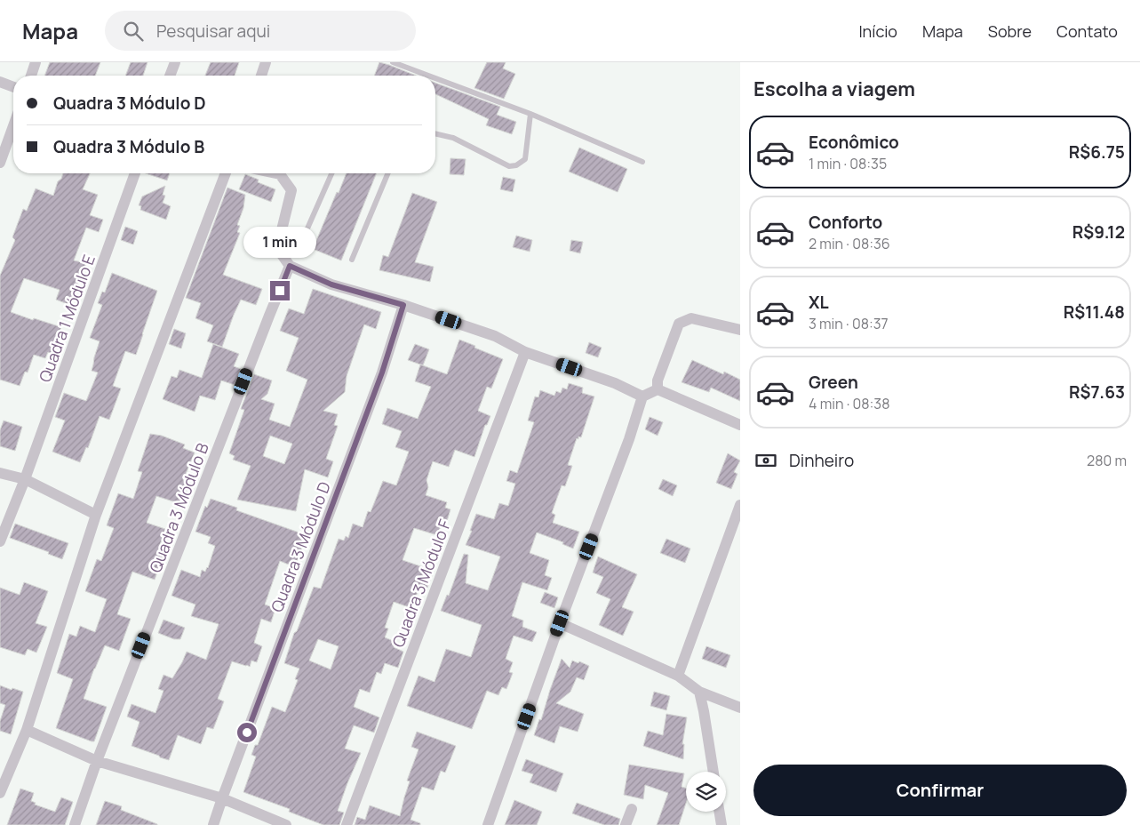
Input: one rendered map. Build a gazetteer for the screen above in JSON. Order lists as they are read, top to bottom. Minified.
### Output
{"streets":{"street":["Quadra 1 Módulo E","Quadra 3 Módulo B","Quadra 3 Módulo D","Quadra 3 Módulo F"]},"page":{"header":"Mapa","search":"Pesquisar aqui","nav":["Início","Mapa","Sobre","Contato"],"heading":"Escolha a viagem","banner":["Quadra 3 Módulo D","Quadra 3 Módulo B"],"list":[{"name":"Econômico","note":"1 min · 08:35","value":"R$6.75"},{"name":"Conforto","note":"2 min · 08:36","value":"R$9.12"},{"name":"XL","note":"3 min · 08:37","value":"R$11.48"},{"name":"Green","note":"4 min · 08:38","value":"R$7.63"}],"bubble":"1 min","pay":["Dinheiro","280 m"],"buttons":"Confirmar"}}
